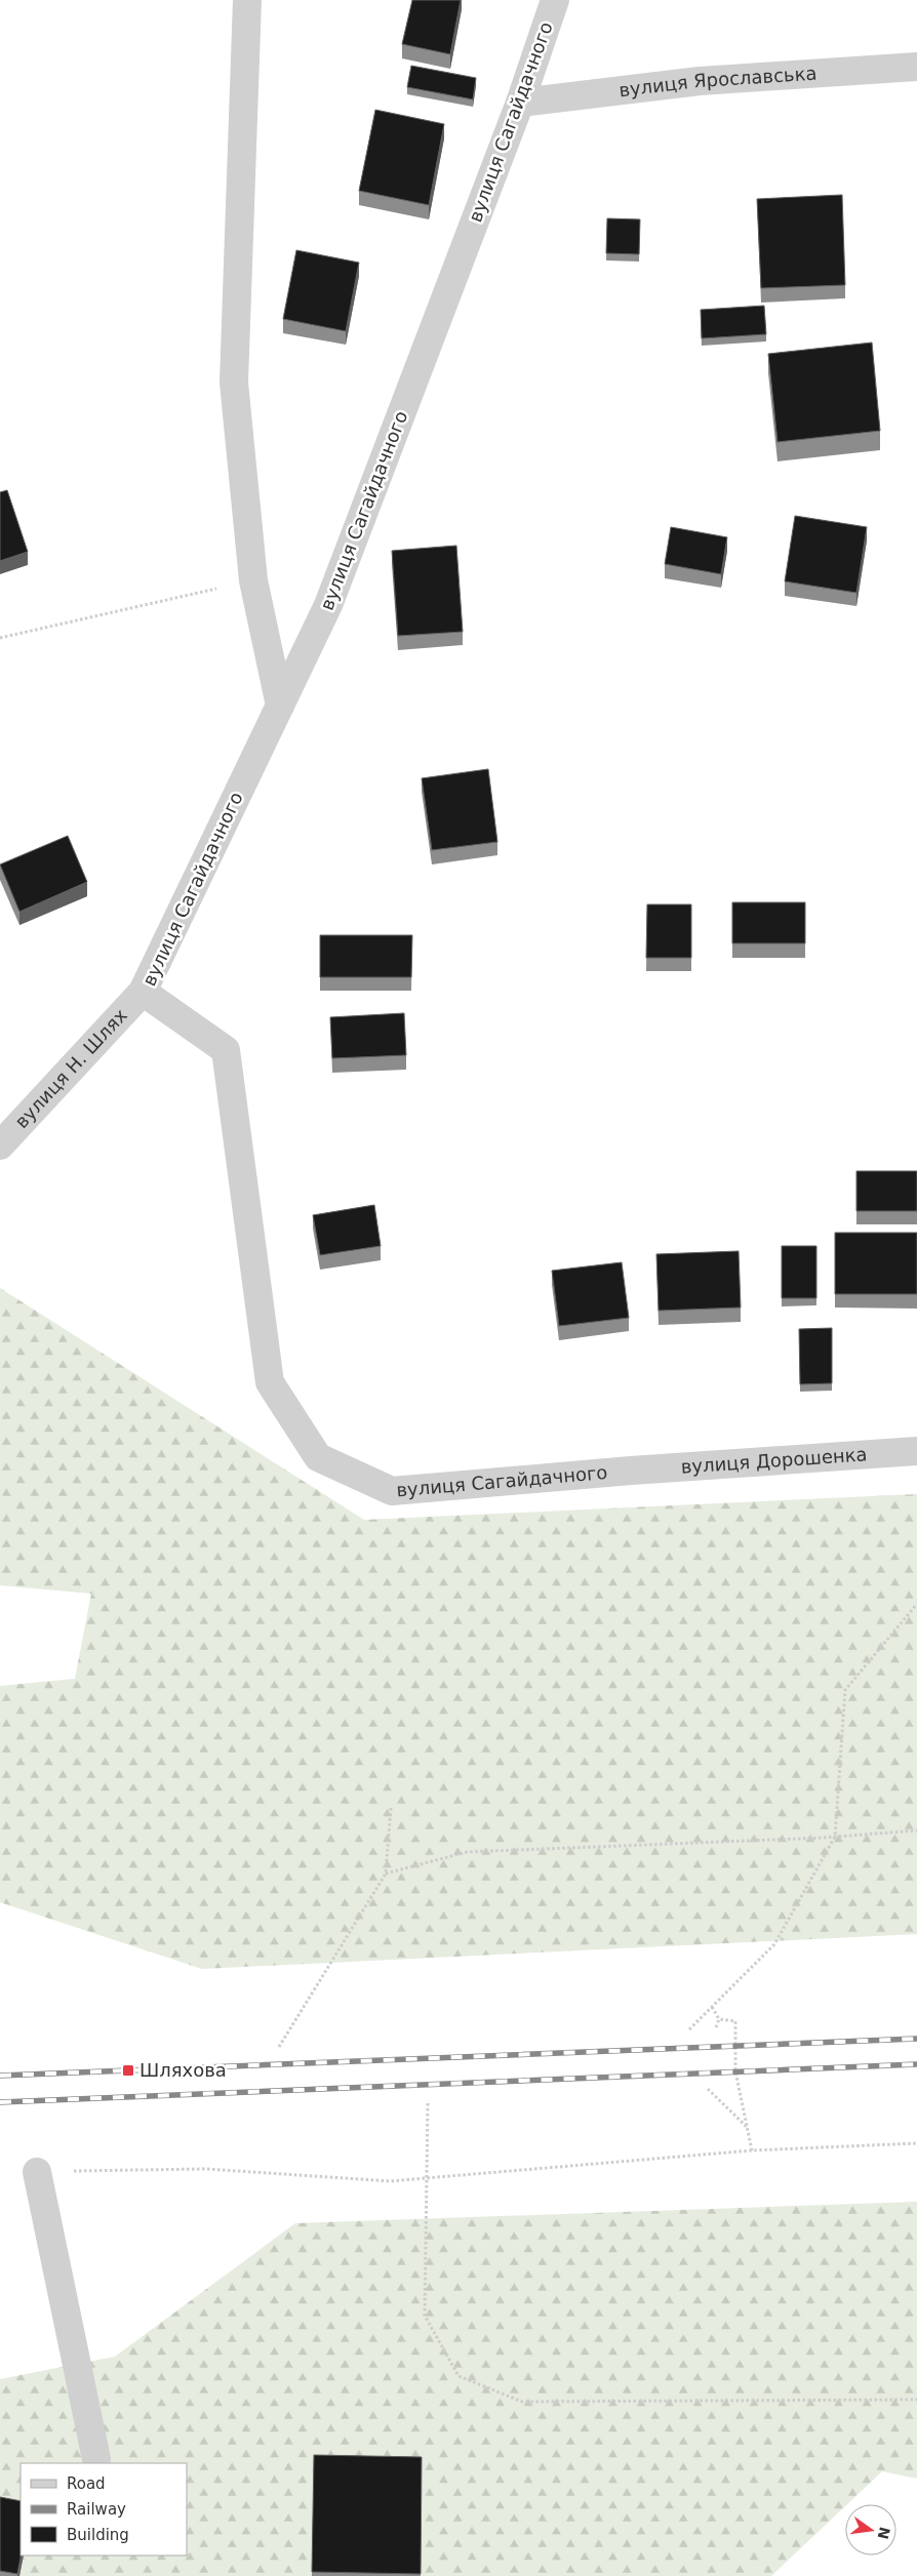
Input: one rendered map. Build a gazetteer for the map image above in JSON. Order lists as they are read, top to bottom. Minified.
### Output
{"streets":{"street":["вулиця Ярославська","вулиця Сагайдачного","вулиця Н. Шлях","вулиця Дорошенка"]},"crossings":[["вулиця Ярославська","вулиця Сагайдачного"],["вулиця Сагайдачного","вулиця Н. Шлях"],["вулиця Сагайдачного","вулиця Дорошенка"]],"places":{"transit":["Шляхова"]},"legend":["Road","Railway","Building"],"north":"right"}
